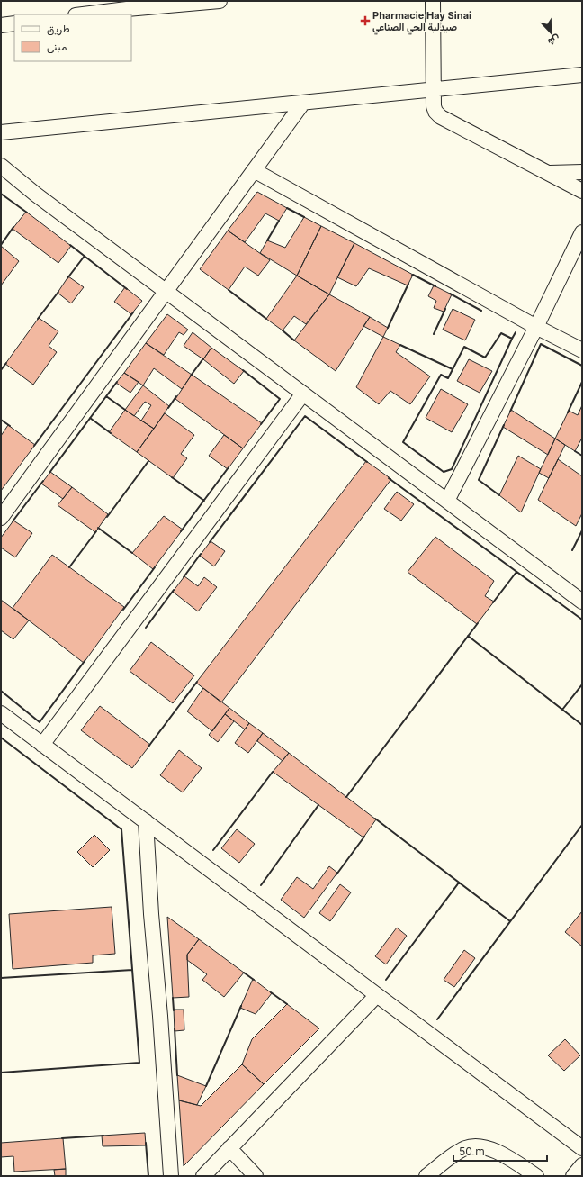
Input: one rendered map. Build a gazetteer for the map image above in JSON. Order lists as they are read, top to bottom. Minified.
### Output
{"places":{"health":["Pharmacie Hay Sinai صيدلية الحي الصناعي"]},"legend":["طريق","مبنى"],"scale_bar":"50 m","north":"bottom"}
